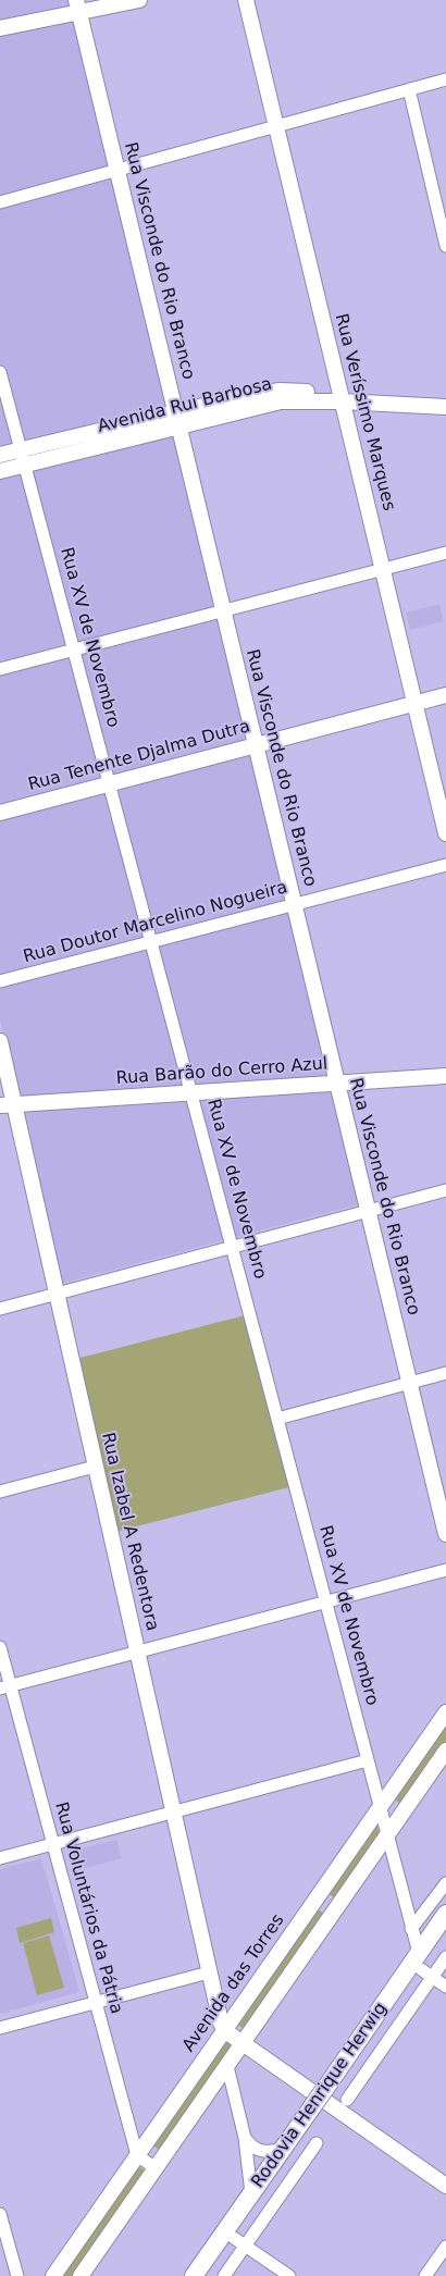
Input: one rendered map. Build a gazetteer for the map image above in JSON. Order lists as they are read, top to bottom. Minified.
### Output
{"streets":{"highway":["Rodovia Henrique Herwig"],"main road":["Rua Visconde do Rio Branco","Avenida Rui Barbosa","Rua Veríssimo Marques","Rua Tenente Djalma Dutra","Rua Barão do Cerro Azul","Rua Izabel A Redentora","Avenida das Torres"],"street":["Rua XV de Novembro","Rua Doutor Marcelino Nogueira","Rua Voluntários da Pátria"]},"crossings":[["Rua Visconde do Rio Branco","Avenida Rui Barbosa"],["Rua Visconde do Rio Branco","Rua Tenente Djalma Dutra"],["Rua Visconde do Rio Branco","Rua Doutor Marcelino Nogueira"],["Rua Visconde do Rio Branco","Rua Barão do Cerro Azul"],["Avenida Rui Barbosa","Rua Veríssimo Marques"],["Avenida Rui Barbosa","Rua XV de Novembro"],["Rua Veríssimo Marques","Rua Tenente Djalma Dutra"],["Rua XV de Novembro","Rua Tenente Djalma Dutra"],["Rua XV de Novembro","Rua Doutor Marcelino Nogueira"],["Rua XV de Novembro","Rua Barão do Cerro Azul"],["Rua XV de Novembro","Avenida das Torres"],["Rua XV de Novembro","Rodovia Henrique Herwig"],["Rua Barão do Cerro Azul","Rua Izabel A Redentora"],["Rua Izabel A Redentora","Avenida das Torres"],["Rua Voluntários da Pátria","Avenida das Torres"]]}
